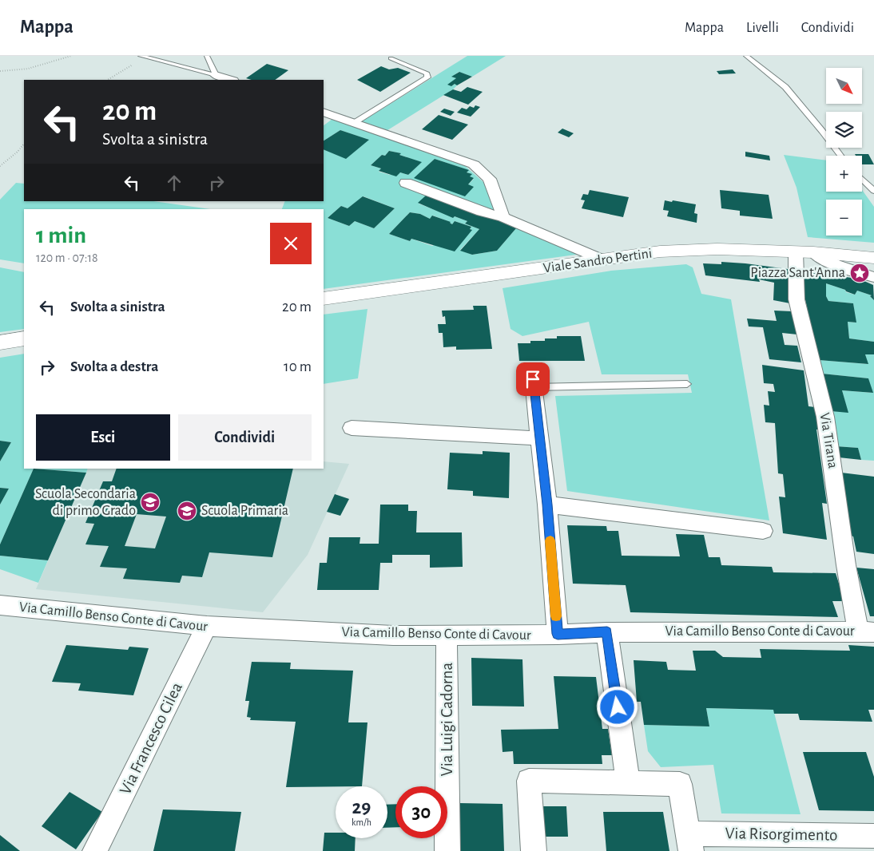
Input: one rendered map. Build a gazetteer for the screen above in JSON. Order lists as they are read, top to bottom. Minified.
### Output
{"streets":{"street":["Viale Sandro Pertini","Via Tirana","Via Camillo Benso Conte di Cavour","Via Luigi Cadorna","Via Francesco Cilea","Via Risorgimento"]},"crossings":[["Viale Sandro Pertini","Via Tirana"],["Via Tirana","Via Camillo Benso Conte di Cavour"],["Via Camillo Benso Conte di Cavour","Via Luigi Cadorna"],["Via Camillo Benso Conte di Cavour","Via Francesco Cilea"]],"places":{"place":["Piazza Sant'Anna"],"school or university":["Scuola Secondaria di primo Grado","Scuola Primaria"]},"north":"bottom right","page":{"header":"Mappa","nav":["Mappa","Livelli","Condividi"],"map_buttons":["+","−"],"turn":["20 m","Svolta a sinistra"],"heading":["1 min","120 m · 07:18"],"list":[{"name":"Svolta a sinistra","value":"20 m"},{"name":"Svolta a destra","value":"10 m"}],"buttons":["Esci","Condividi"],"speed":"29 km/h","limit":"30"}}
